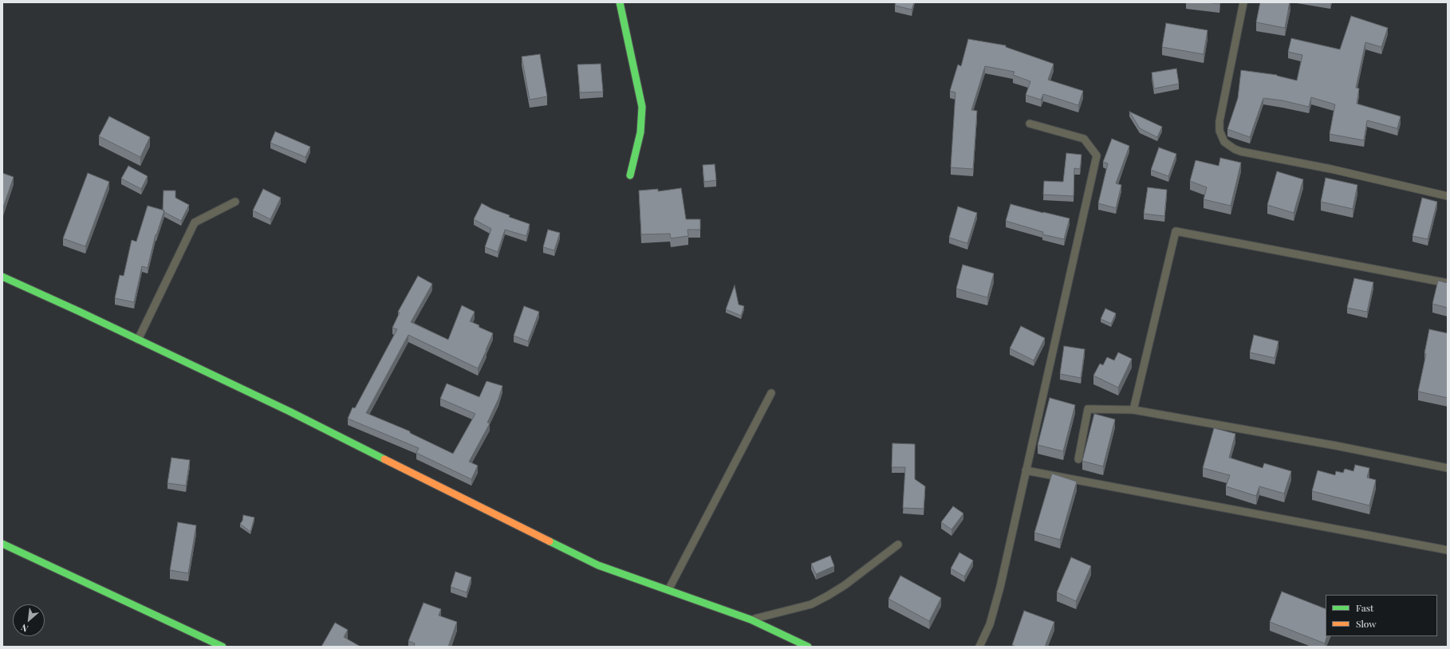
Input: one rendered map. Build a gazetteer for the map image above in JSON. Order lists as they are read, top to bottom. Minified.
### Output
{"legend":["Fast","Slow"],"north":"bottom left"}
